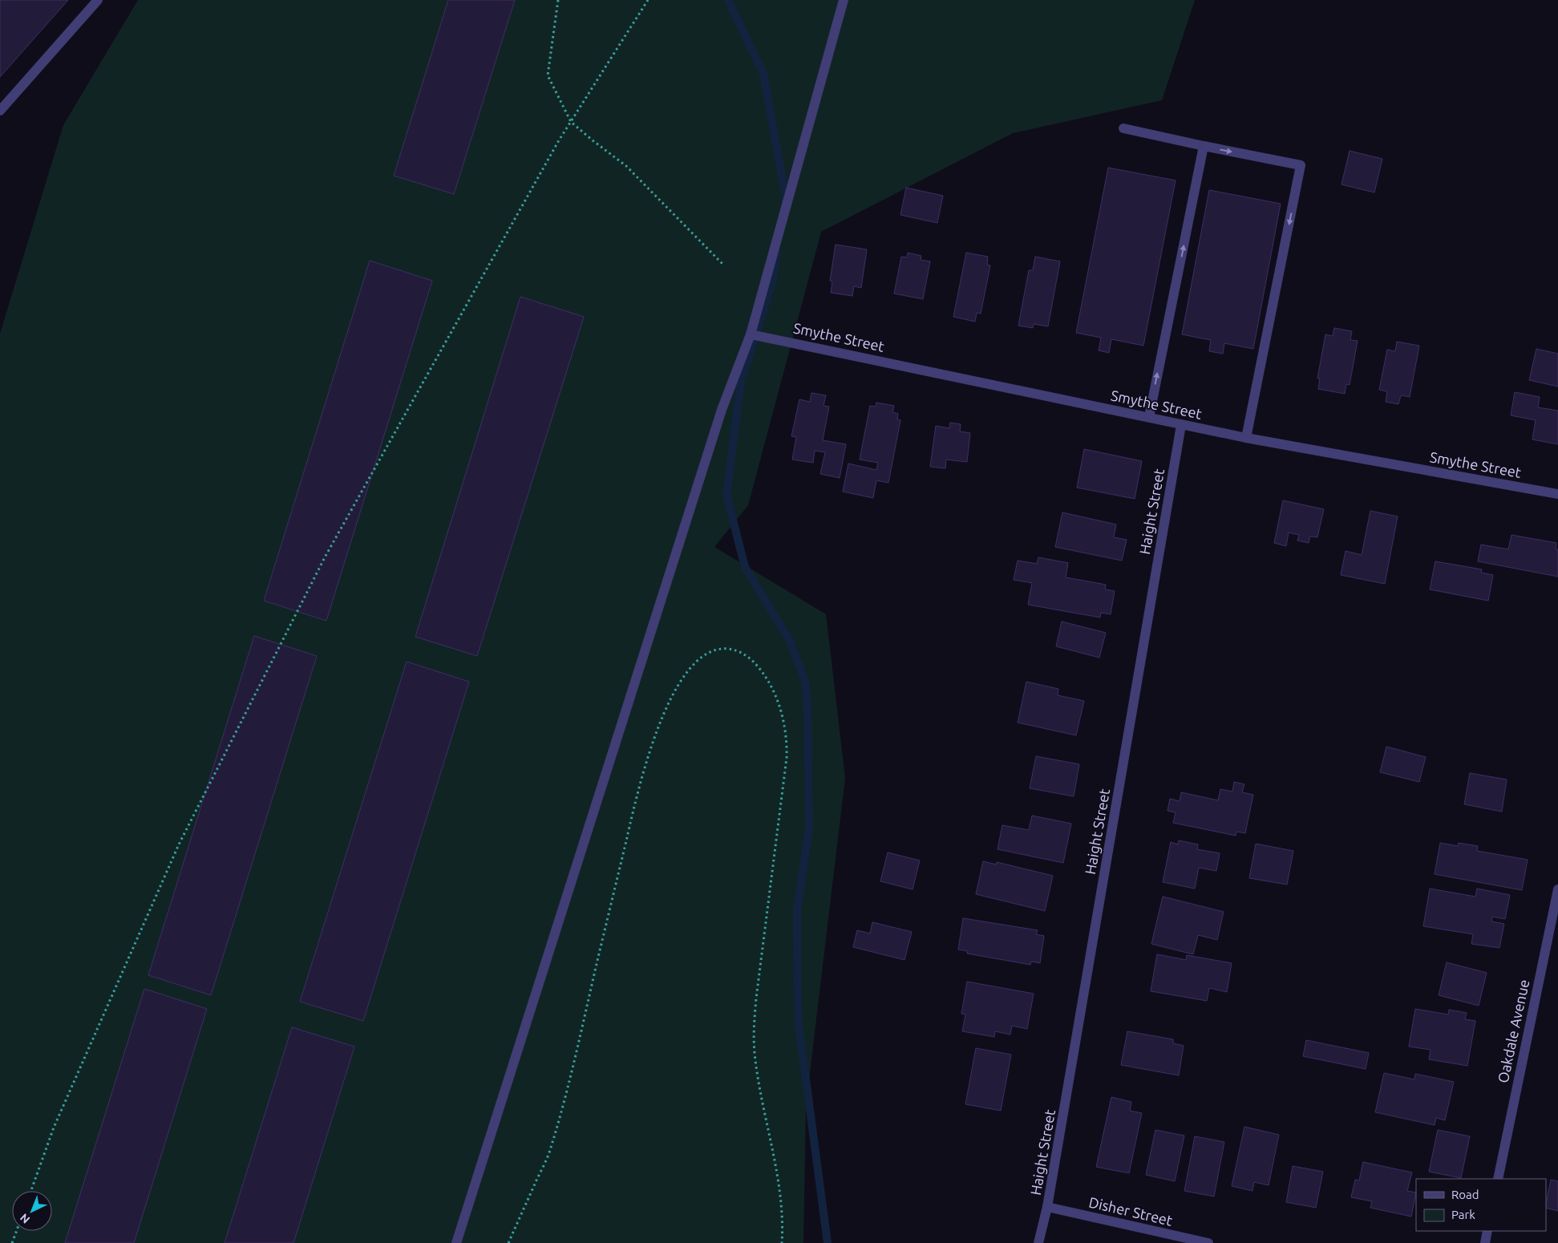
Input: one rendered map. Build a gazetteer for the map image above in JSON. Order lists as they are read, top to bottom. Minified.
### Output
{"streets":{"street":["Smythe Street","Haight Street","Oakdale Avenue","Disher Street"]},"crossings":[["Smythe Street","Haight Street"],["Haight Street","Disher Street"]],"legend":["Road","Park"],"north":"bottom left"}
